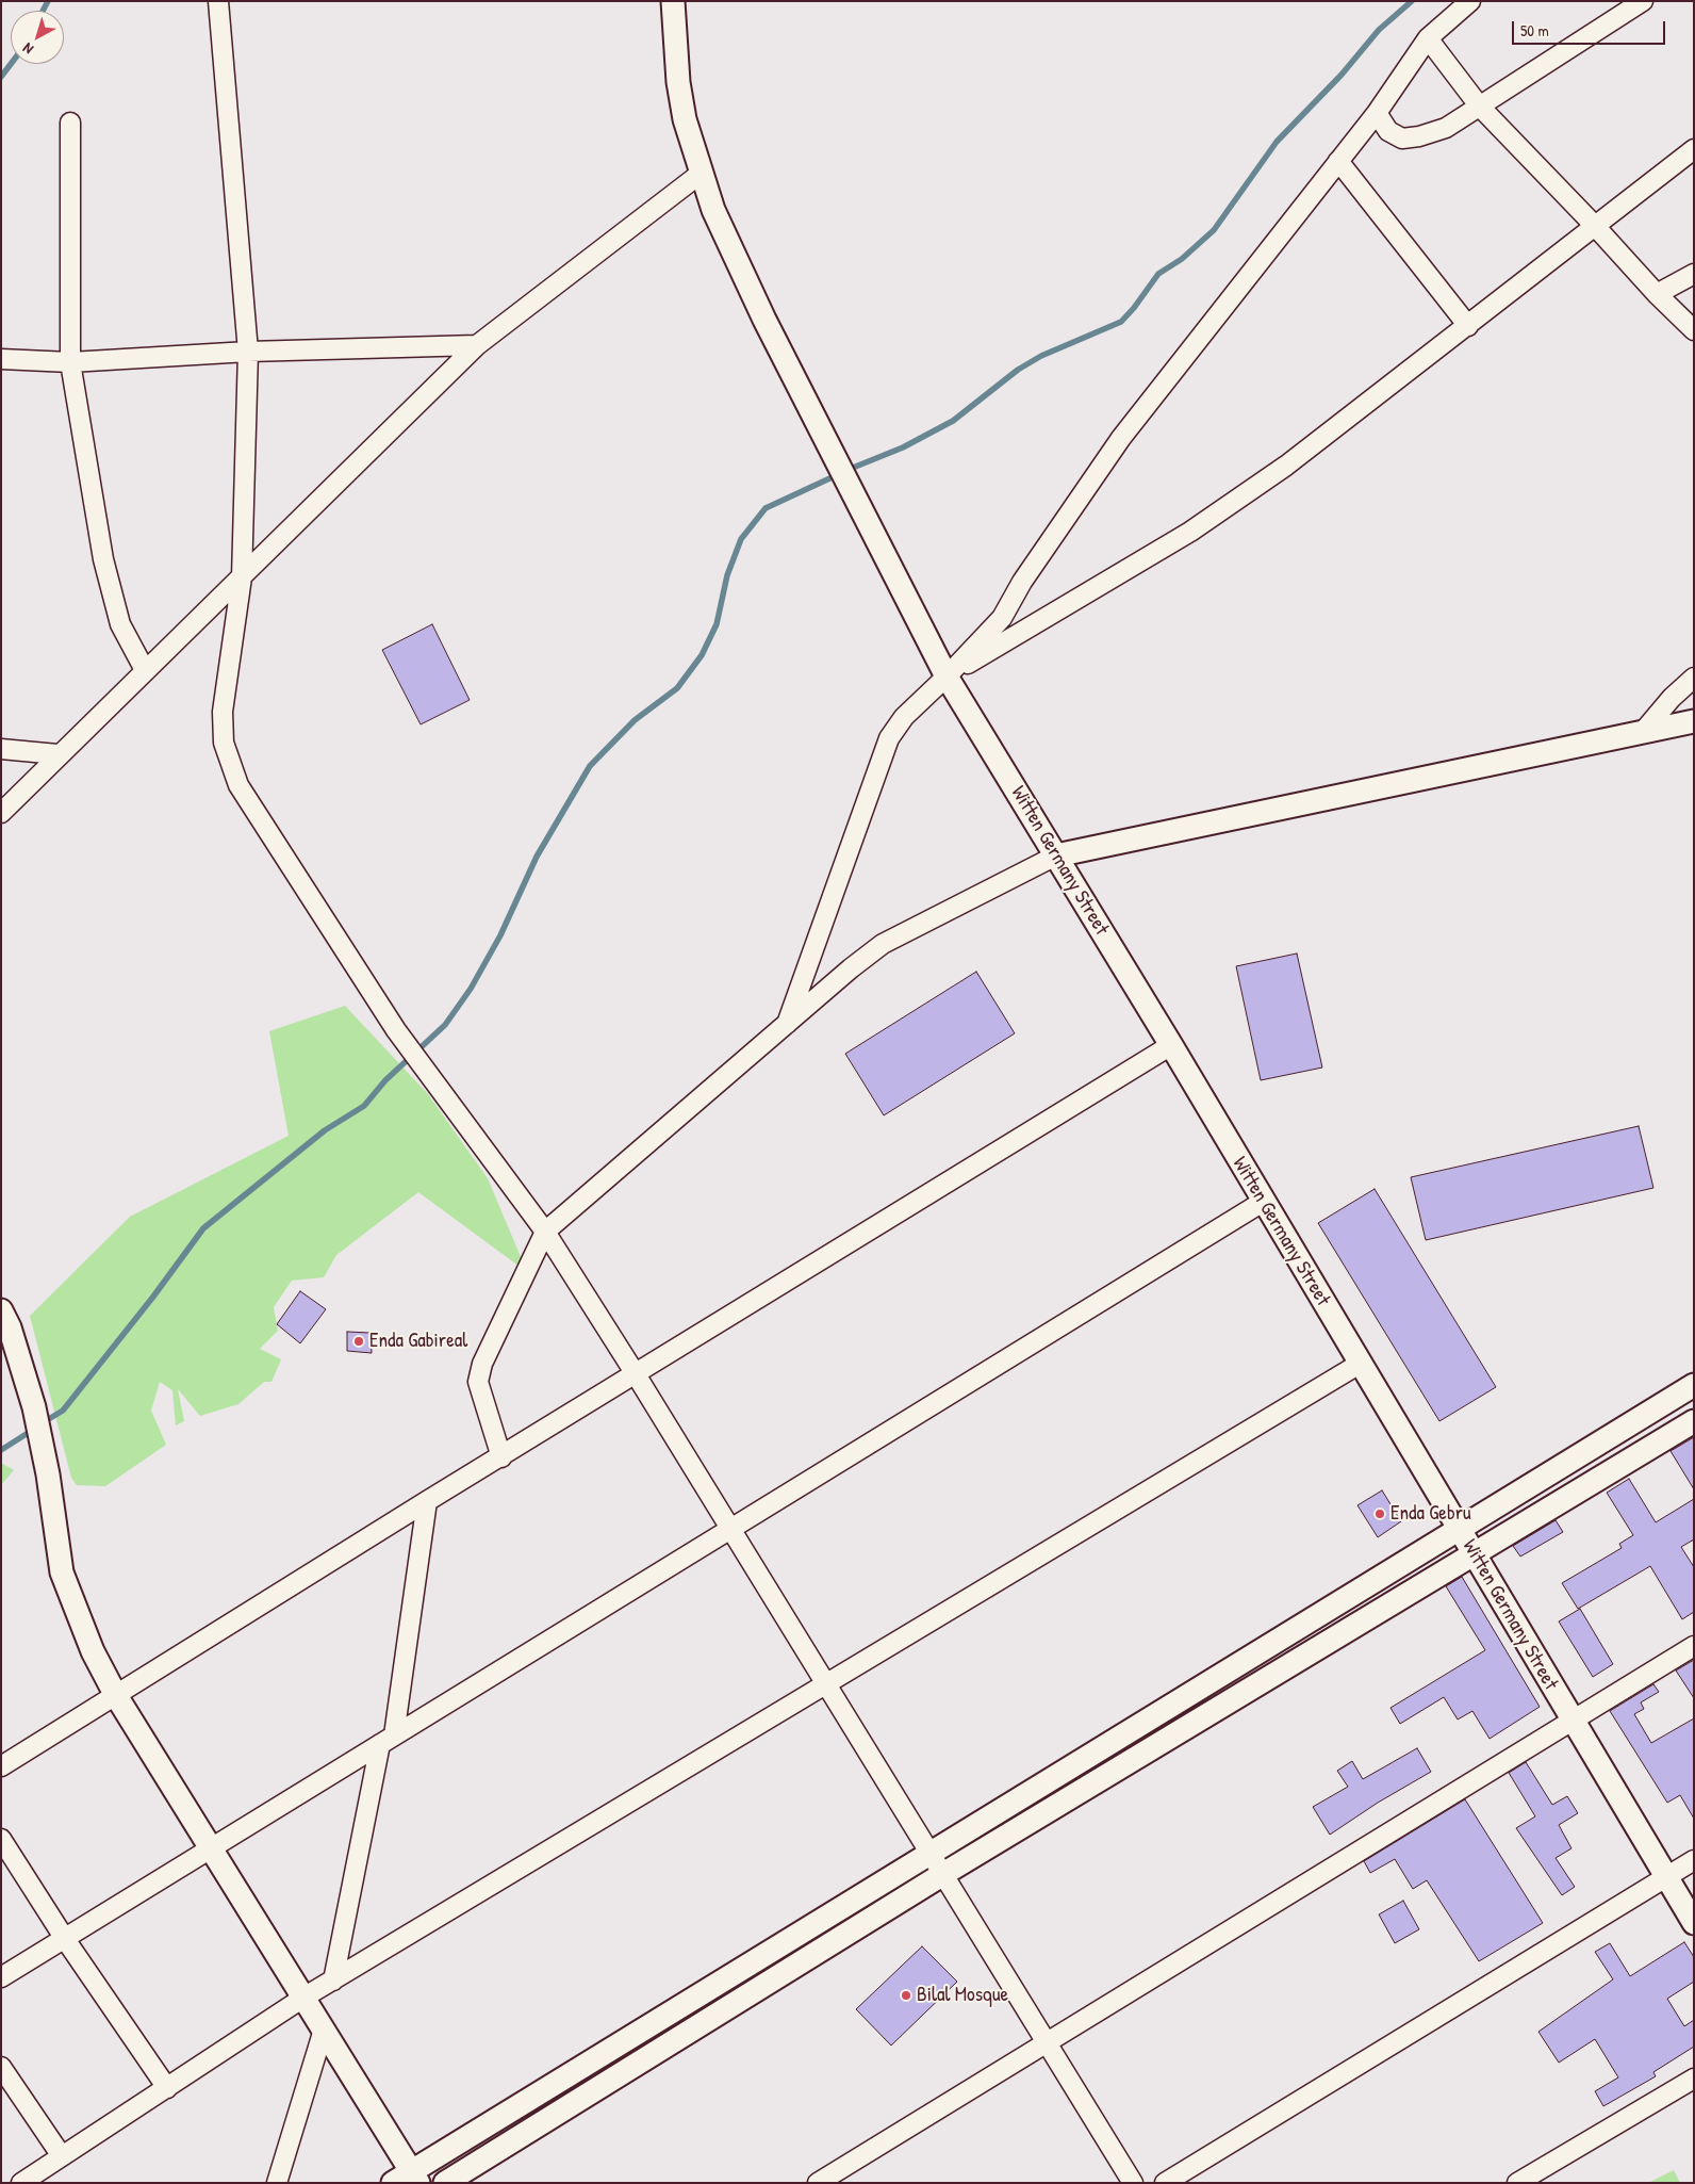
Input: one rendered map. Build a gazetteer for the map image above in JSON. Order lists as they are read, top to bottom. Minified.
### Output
{"streets":{"street":["Witten Germany Street"]},"places":["Enda Gabireal","Enda Gebru","Bilal Mosque"],"scale_bar":"50 m","north":"bottom left"}
